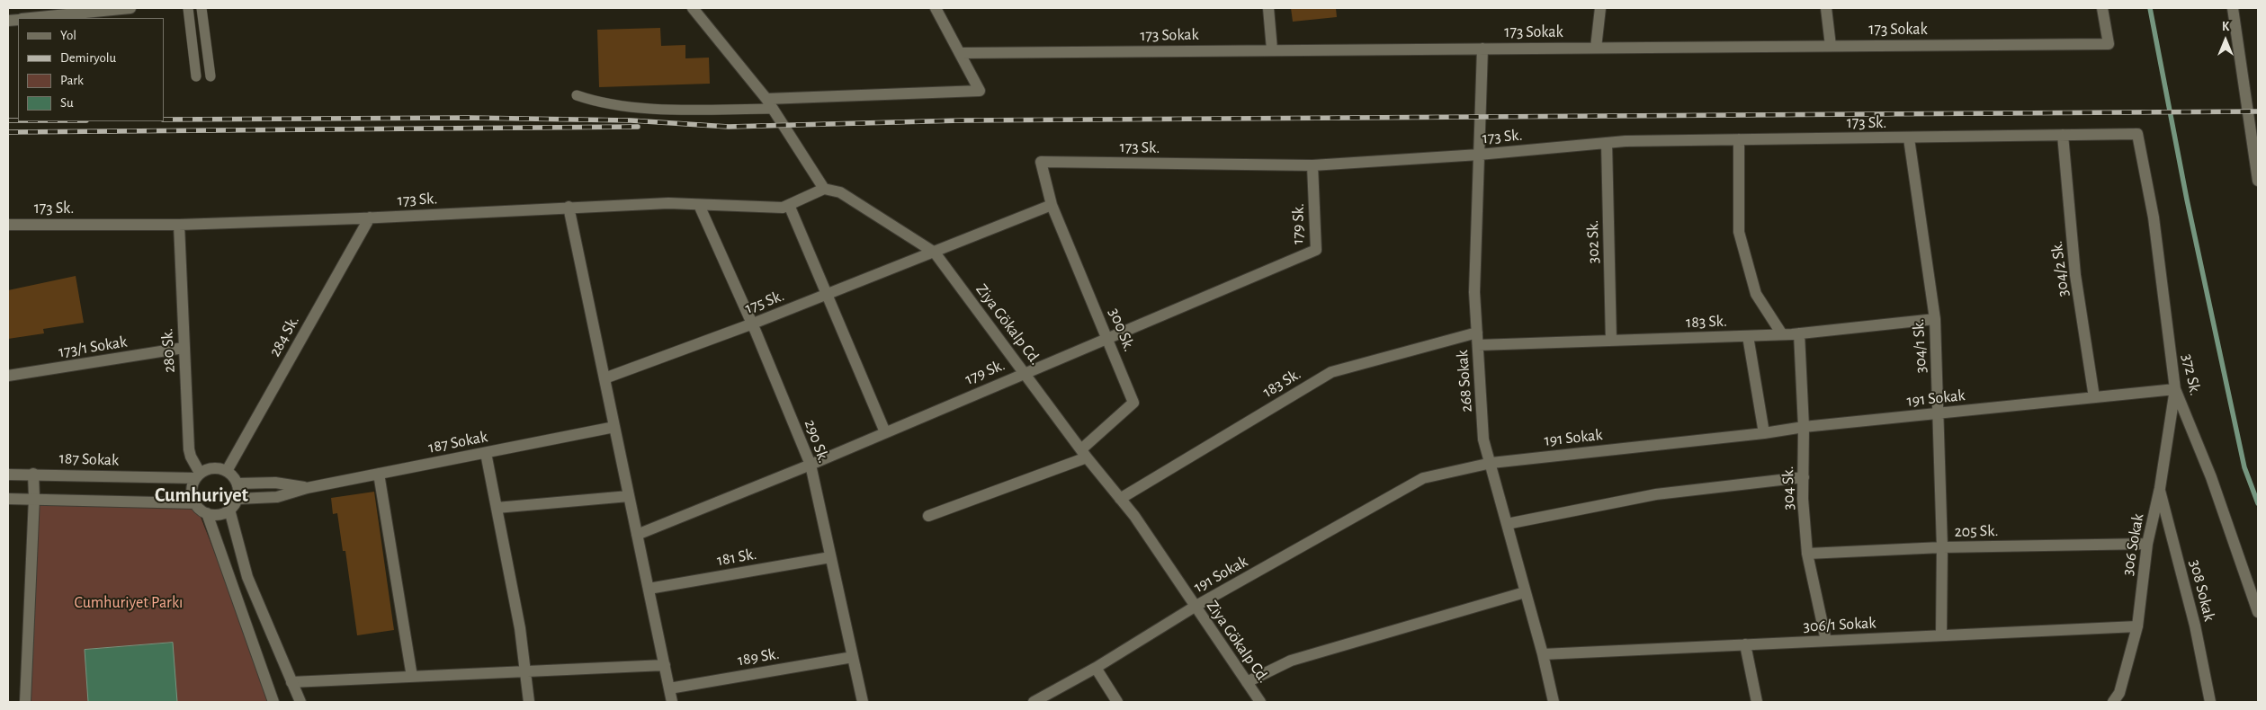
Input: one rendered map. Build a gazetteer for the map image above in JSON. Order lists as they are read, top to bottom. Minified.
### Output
{"streets":{"street":["173 Sokak","173 Sk.","179 Sk.","302 Sk.","304/2 Sk.","175 Sk.","183 Sk.","Ziya Gökalp Cd.","300 Sk.","284 Sk.","304/1 Sk.","173/1 Sokak","280 Sk.","372 Sk.","268 Sokak","191 Sokak","290 Sk.","187 Sokak","304 Sk.","205 Sk.","306 Sokak","181 Sk.","308 Sokak","306/1 Sokak","189 Sk."]},"crossings":[["173 Sokak","268 Sokak"],["173 Sk.","179 Sk."],["173 Sk.","302 Sk."],["173 Sk.","304/2 Sk."],["173 Sk.","Ziya Gökalp Cd."],["173 Sk.","300 Sk."],["173 Sk.","284 Sk."],["173 Sk.","304/1 Sk."],["173 Sk.","280 Sk."],["173 Sk.","372 Sk."],["173 Sk.","268 Sokak"],["173 Sk.","290 Sk."],["179 Sk.","Ziya Gökalp Cd."],["179 Sk.","300 Sk."],["179 Sk.","290 Sk."],["302 Sk.","183 Sk."],["304/2 Sk.","191 Sokak"],["175 Sk.","Ziya Gökalp Cd."],["175 Sk.","290 Sk."],["183 Sk.","Ziya Gökalp Cd."],["183 Sk.","304/1 Sk."],["183 Sk.","268 Sokak"],["183 Sk.","304 Sk."],["Ziya Gökalp Cd.","300 Sk."],["Ziya Gökalp Cd.","191 Sokak"],["284 Sk.","280 Sk."],["284 Sk.","187 Sokak"],["304/1 Sk.","191 Sokak"],["304/1 Sk.","205 Sk."],["304/1 Sk.","306/1 Sokak"],["173/1 Sokak","280 Sk."],["280 Sk.","187 Sokak"],["372 Sk.","191 Sokak"],["372 Sk.","306 Sokak"],["268 Sokak","191 Sokak"],["268 Sokak","306/1 Sokak"],["191 Sokak","304 Sk."],["191 Sokak","306 Sokak"],["290 Sk.","181 Sk."],["290 Sk.","189 Sk."],["304 Sk.","205 Sk."],["304 Sk.","306/1 Sokak"],["205 Sk.","306 Sokak"],["306 Sokak","308 Sokak"],["306 Sokak","306/1 Sokak"]],"districts":["Cumhuriyet"],"parks":["Cumhuriyet Parkı"],"legend":["Yol","Demiryolu","Park","Su"],"north":"top"}
